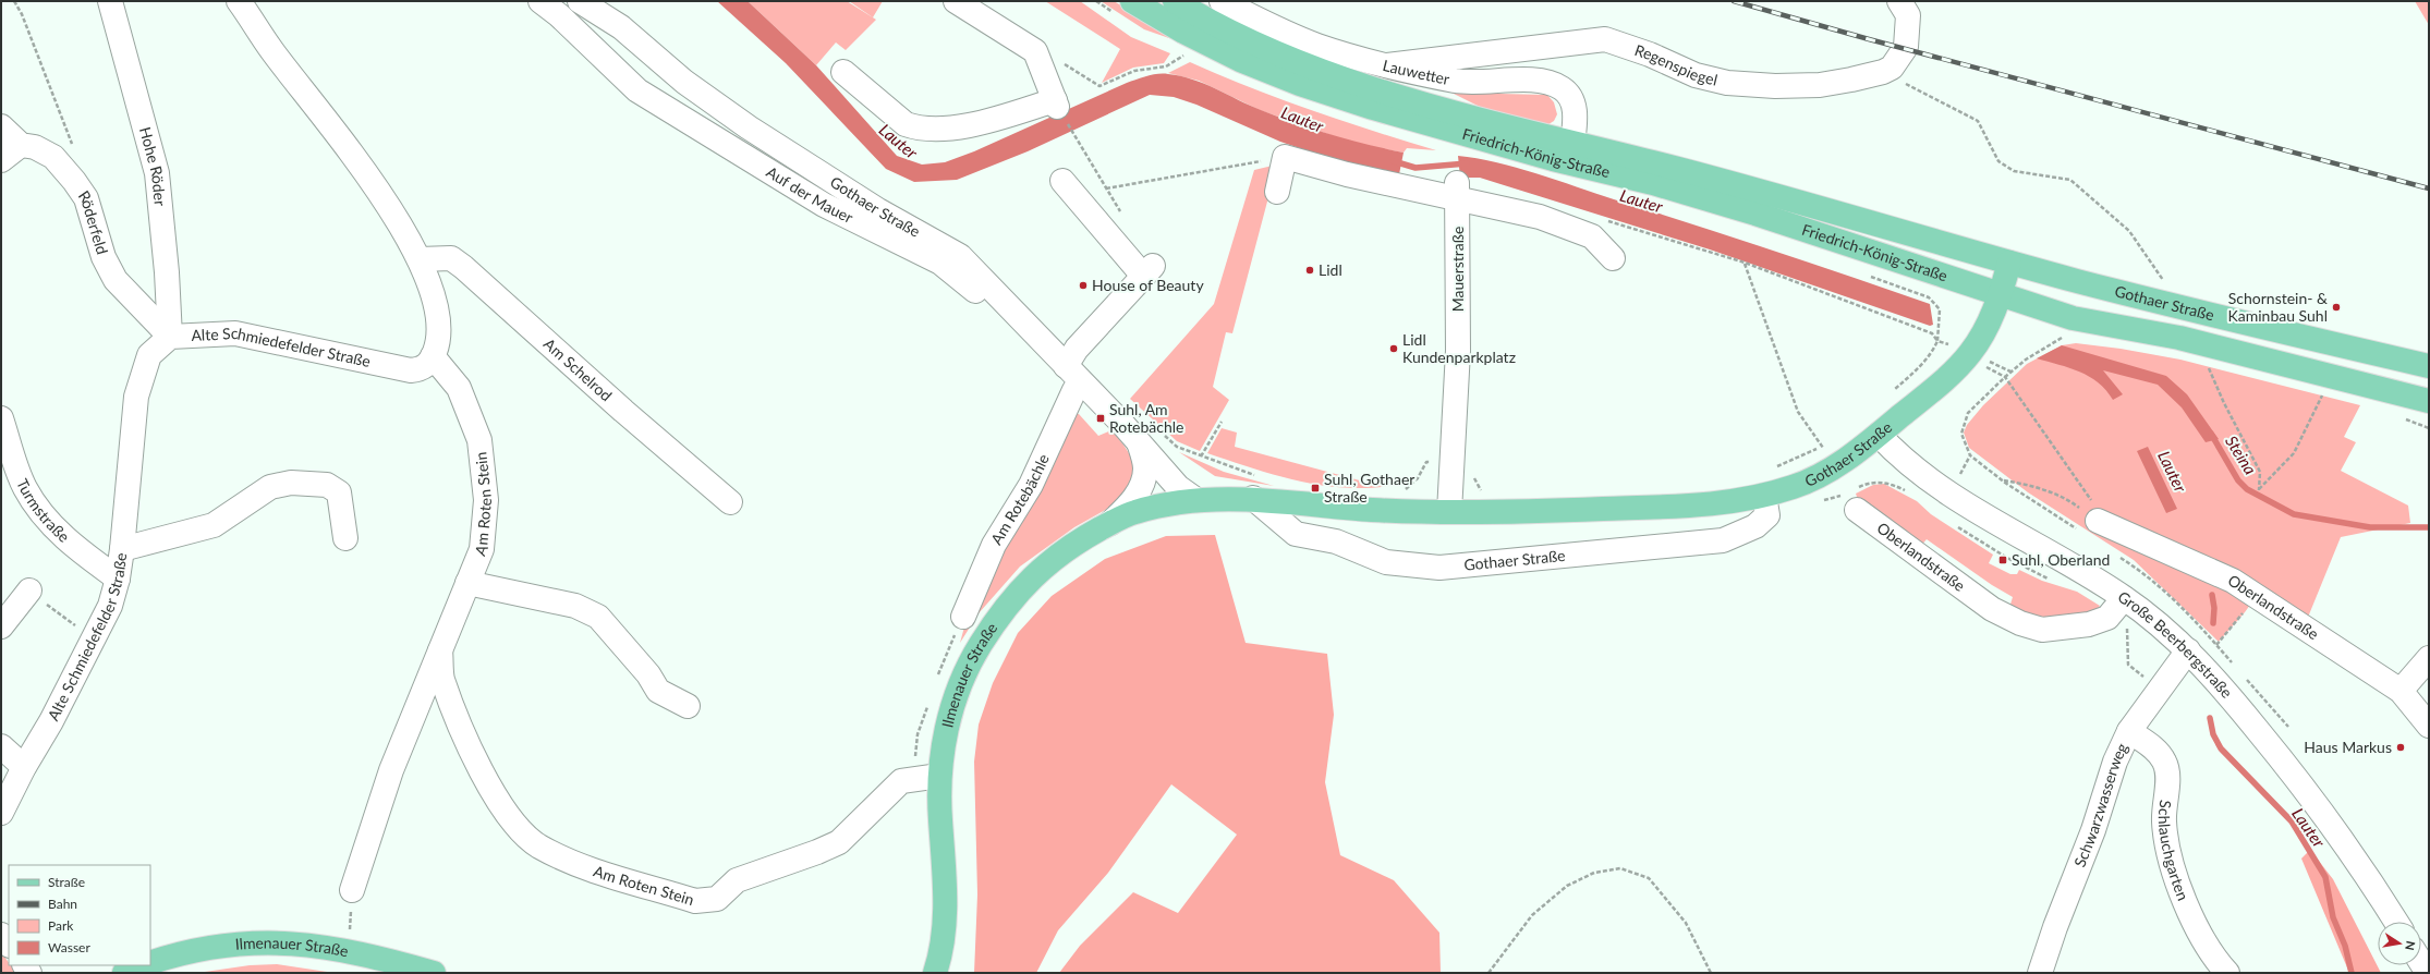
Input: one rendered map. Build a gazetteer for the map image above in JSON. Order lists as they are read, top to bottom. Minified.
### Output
{"streets":{"main road":["Friedrich-König-Straße","Gothaer Straße","Ilmenauer Straße"],"street":["Regenspiegel","Lauwetter","Hohe Röder","Auf der Mauer","Röderfeld","Mauerstraße","Alte Schmiedefelder Straße","Am Schelrod","Am Rotebächle","Am Roten Stein","Turmstraße","Oberlandstraße","Große Beerbergstraße","Schwarzwasserweg","Schlauchgarten"]},"crossings":[["Regenspiegel","Lauwetter"],["Lauwetter","Friedrich-König-Straße"],["Friedrich-König-Straße","Gothaer Straße"],["Hohe Röder","Röderfeld"],["Hohe Röder","Alte Schmiedefelder Straße"],["Auf der Mauer","Gothaer Straße"],["Auf der Mauer","Am Rotebächle"],["Gothaer Straße","Mauerstraße"],["Gothaer Straße","Am Rotebächle"],["Gothaer Straße","Große Beerbergstraße"],["Gothaer Straße","Ilmenauer Straße"],["Röderfeld","Alte Schmiedefelder Straße"],["Alte Schmiedefelder Straße","Am Roten Stein"],["Alte Schmiedefelder Straße","Turmstraße"],["Am Roten Stein","Ilmenauer Straße"],["Oberlandstraße","Große Beerbergstraße"],["Große Beerbergstraße","Schwarzwasserweg"],["Schwarzwasserweg","Schlauchgarten"]],"water":["Lauter","Steina"],"places":{"other":["Lidl","House of Beauty","Schornstein- & Kaminbau Suhl","Lidl Kundenparkplatz","Haus Markus"],"transit":["Suhl, Am Rotebächle","Suhl, Gothaer Straße","Suhl, Oberland"]},"legend":["Straße","Bahn","Park","Wasser"],"north":"right"}
